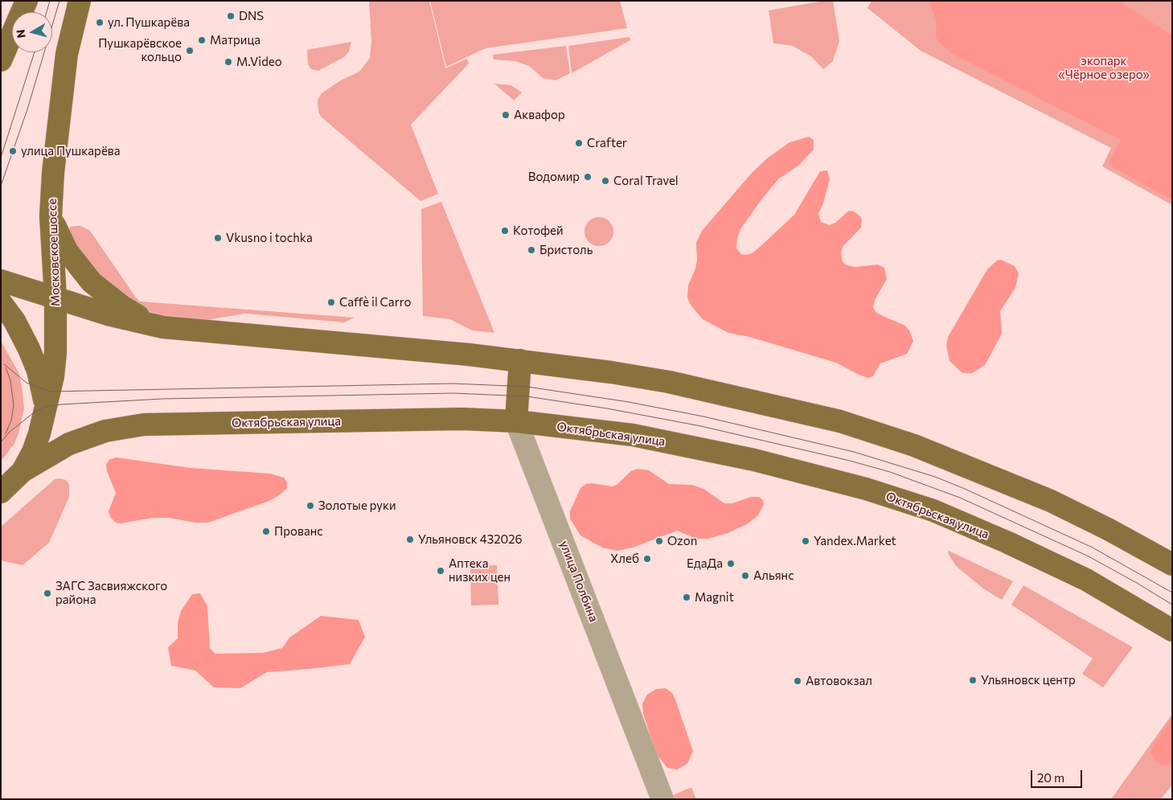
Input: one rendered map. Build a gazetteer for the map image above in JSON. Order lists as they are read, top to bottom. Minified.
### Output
{"streets":{"main road":["Московское шоссе","Октябрьская улица","улица Полбина"]},"crossings":[["Московское шоссе","Октябрьская улица"],["Октябрьская улица","улица Полбина"]],"parks":["экопарк «Чёрное озеро»"],"places":["DNS","ул. Пушкарёва","Матрица","Пушкарёвское кольцо","M.Video","Аквафор","Crafter","улица Пушкарёва","Водомир","Coral Travel","Котофей","Vkusno i tochka","Бристоль","Caffè il Carro","Золотые руки","Прованс","Ульяновск 432026","Ozon","Yandex.Market","Хлеб","ЕдаДа","Аптека низких цен","Альянс","ЗАГС Засвияжского района","Magnit","Ульяновск центр","Автовокзал"],"scale_bar":"20 m","north":"left"}
